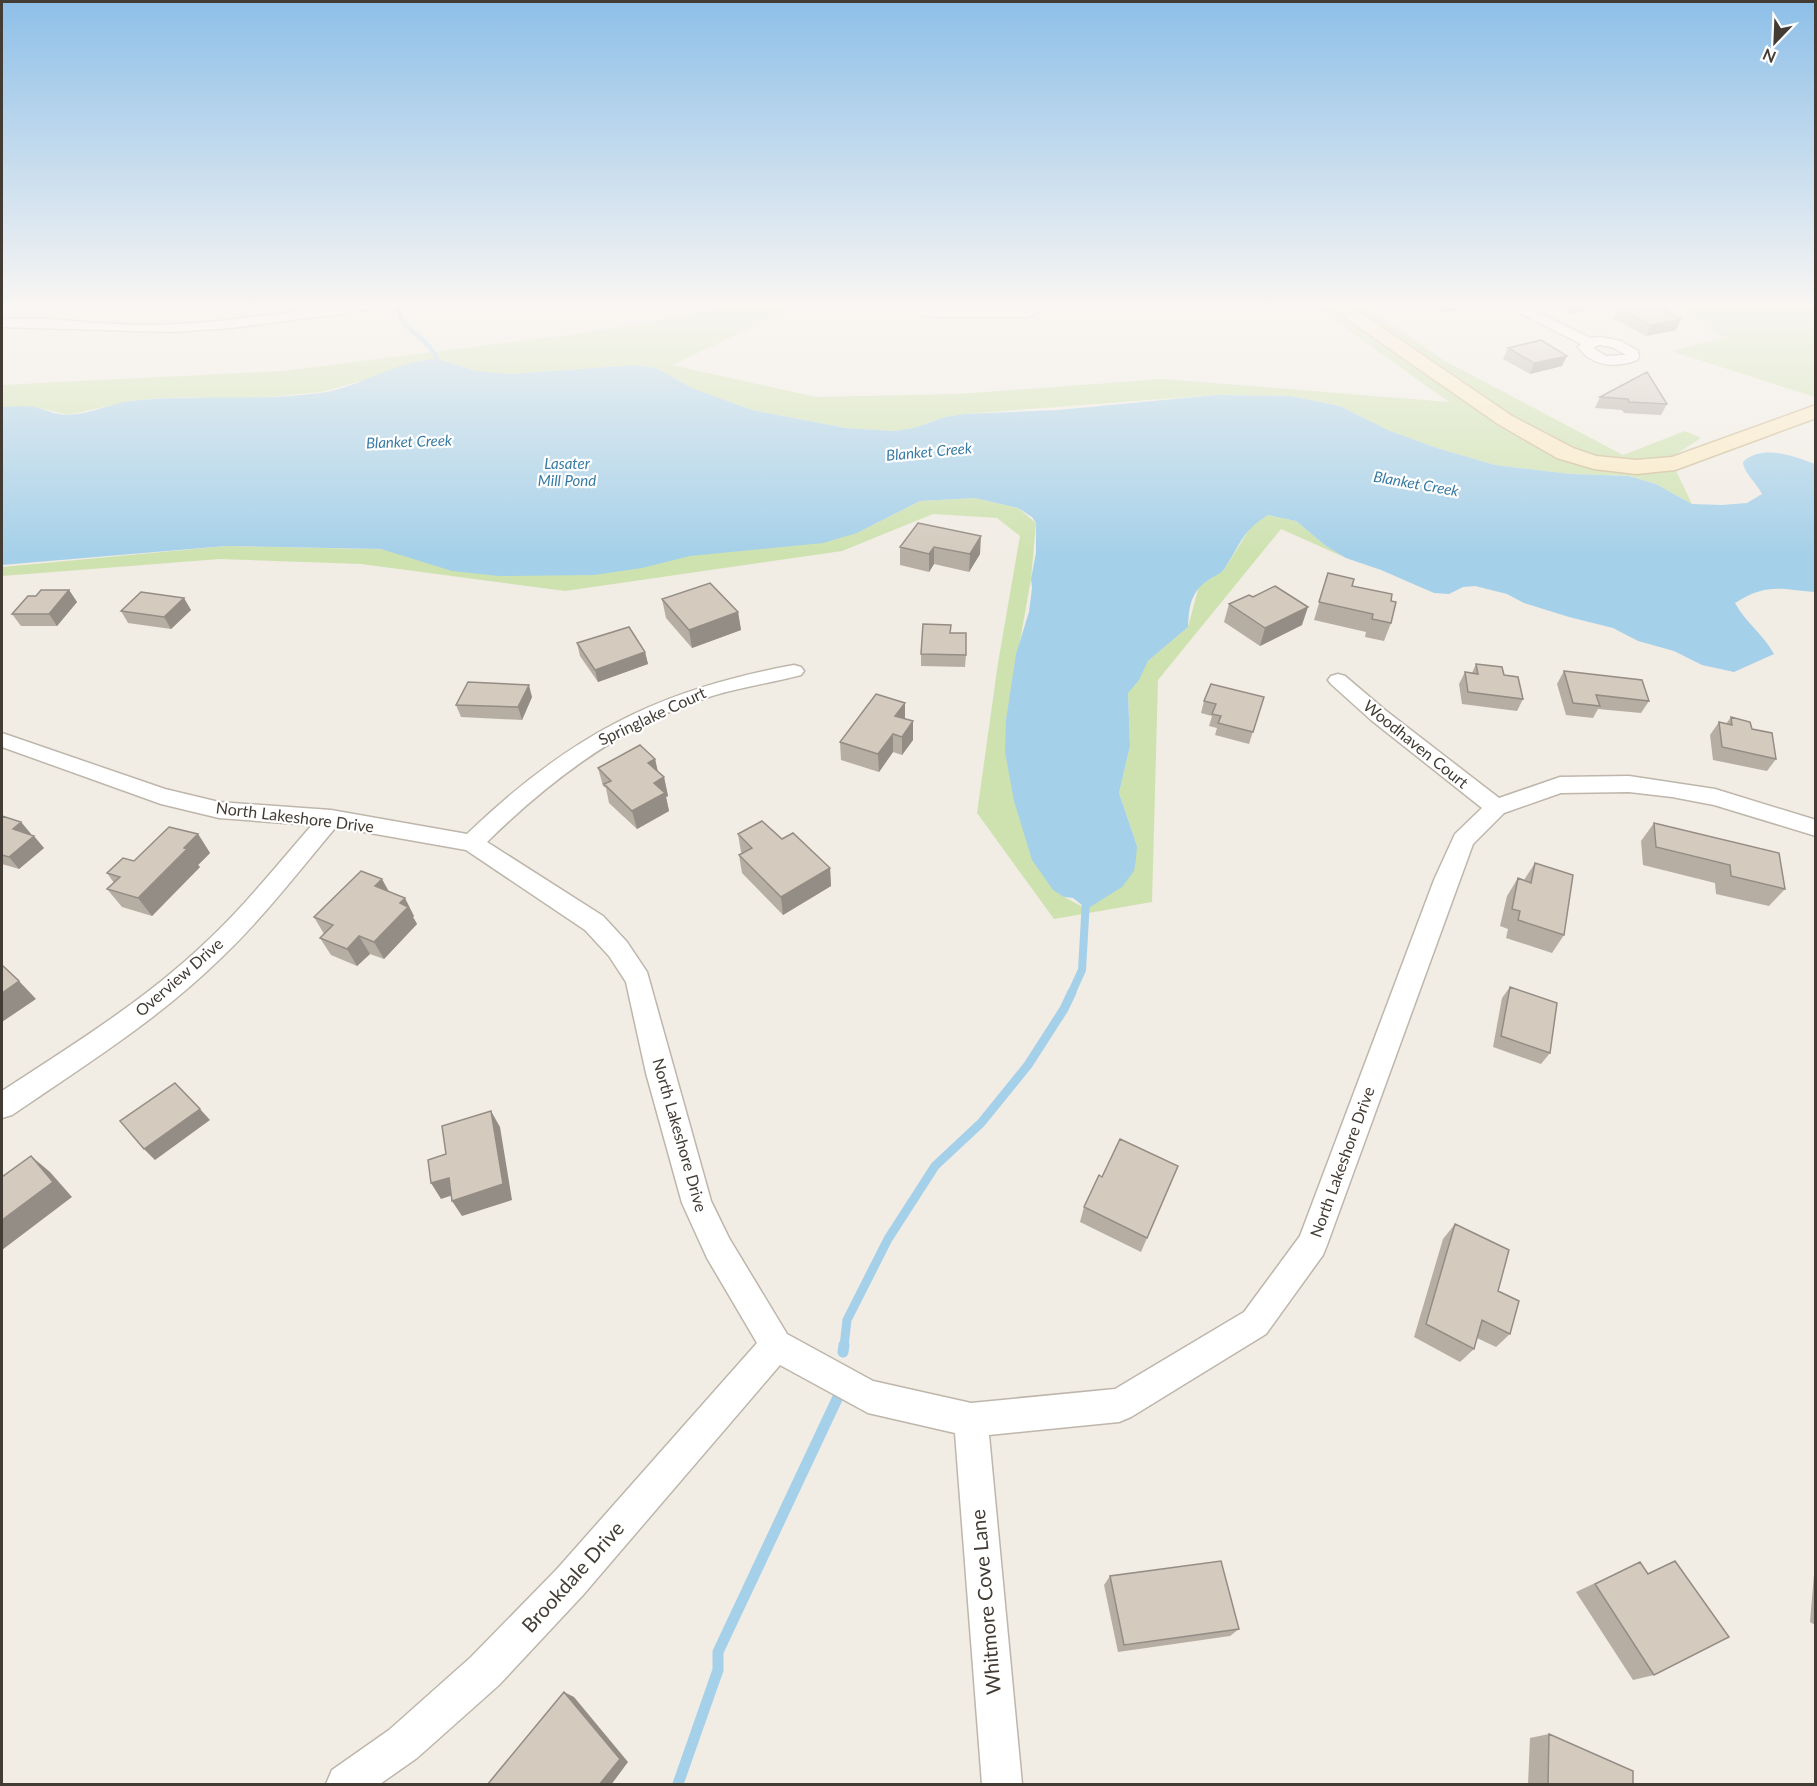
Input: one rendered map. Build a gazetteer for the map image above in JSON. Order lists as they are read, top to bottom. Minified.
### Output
{"streets":{"street":["Springlake Court","Woodhaven Court","North Lakeshore Drive","Overview Drive","Brookdale Drive","Whitmore Cove Lane"]},"crossings":[["Springlake Court","North Lakeshore Drive"],["Woodhaven Court","North Lakeshore Drive"],["North Lakeshore Drive","Overview Drive"],["North Lakeshore Drive","Brookdale Drive"],["North Lakeshore Drive","Whitmore Cove Lane"]],"water":["Blanket Creek","Lasater Mill Pond"],"north":"bottom left"}
